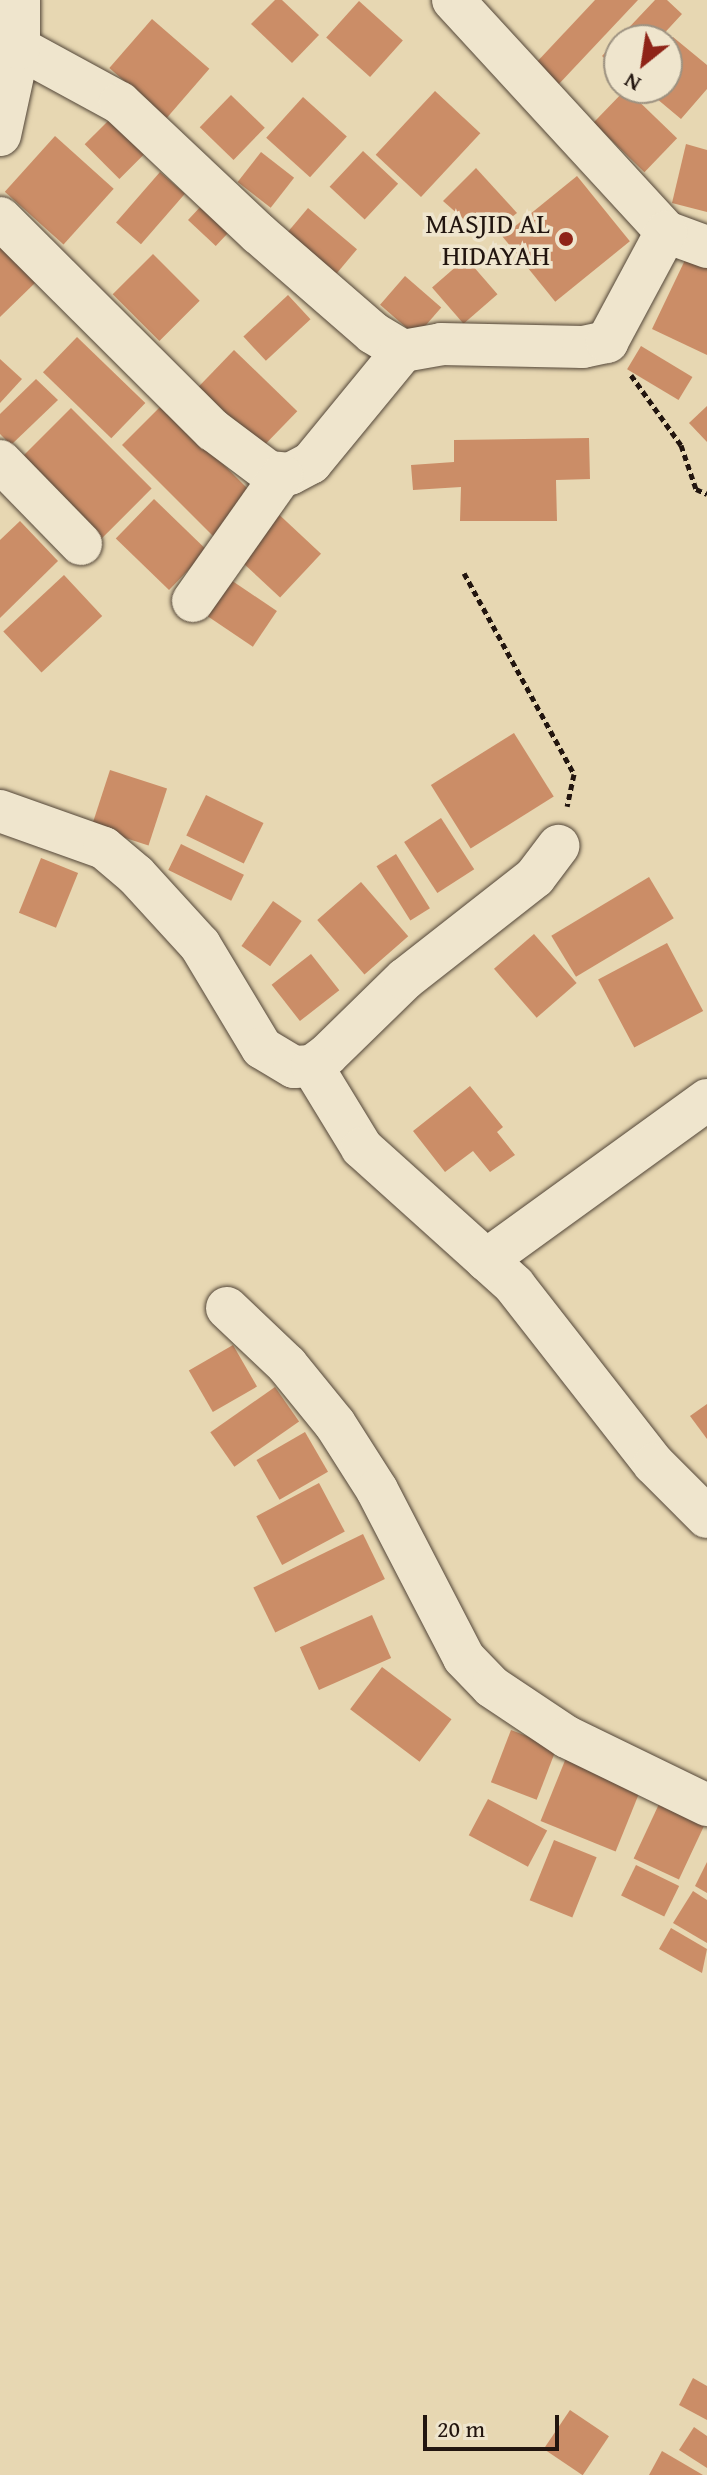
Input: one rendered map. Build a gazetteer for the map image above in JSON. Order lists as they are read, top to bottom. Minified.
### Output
{"places":["MASJID AL HIDAYAH"],"scale_bar":"20 m","north":"bottom left"}
